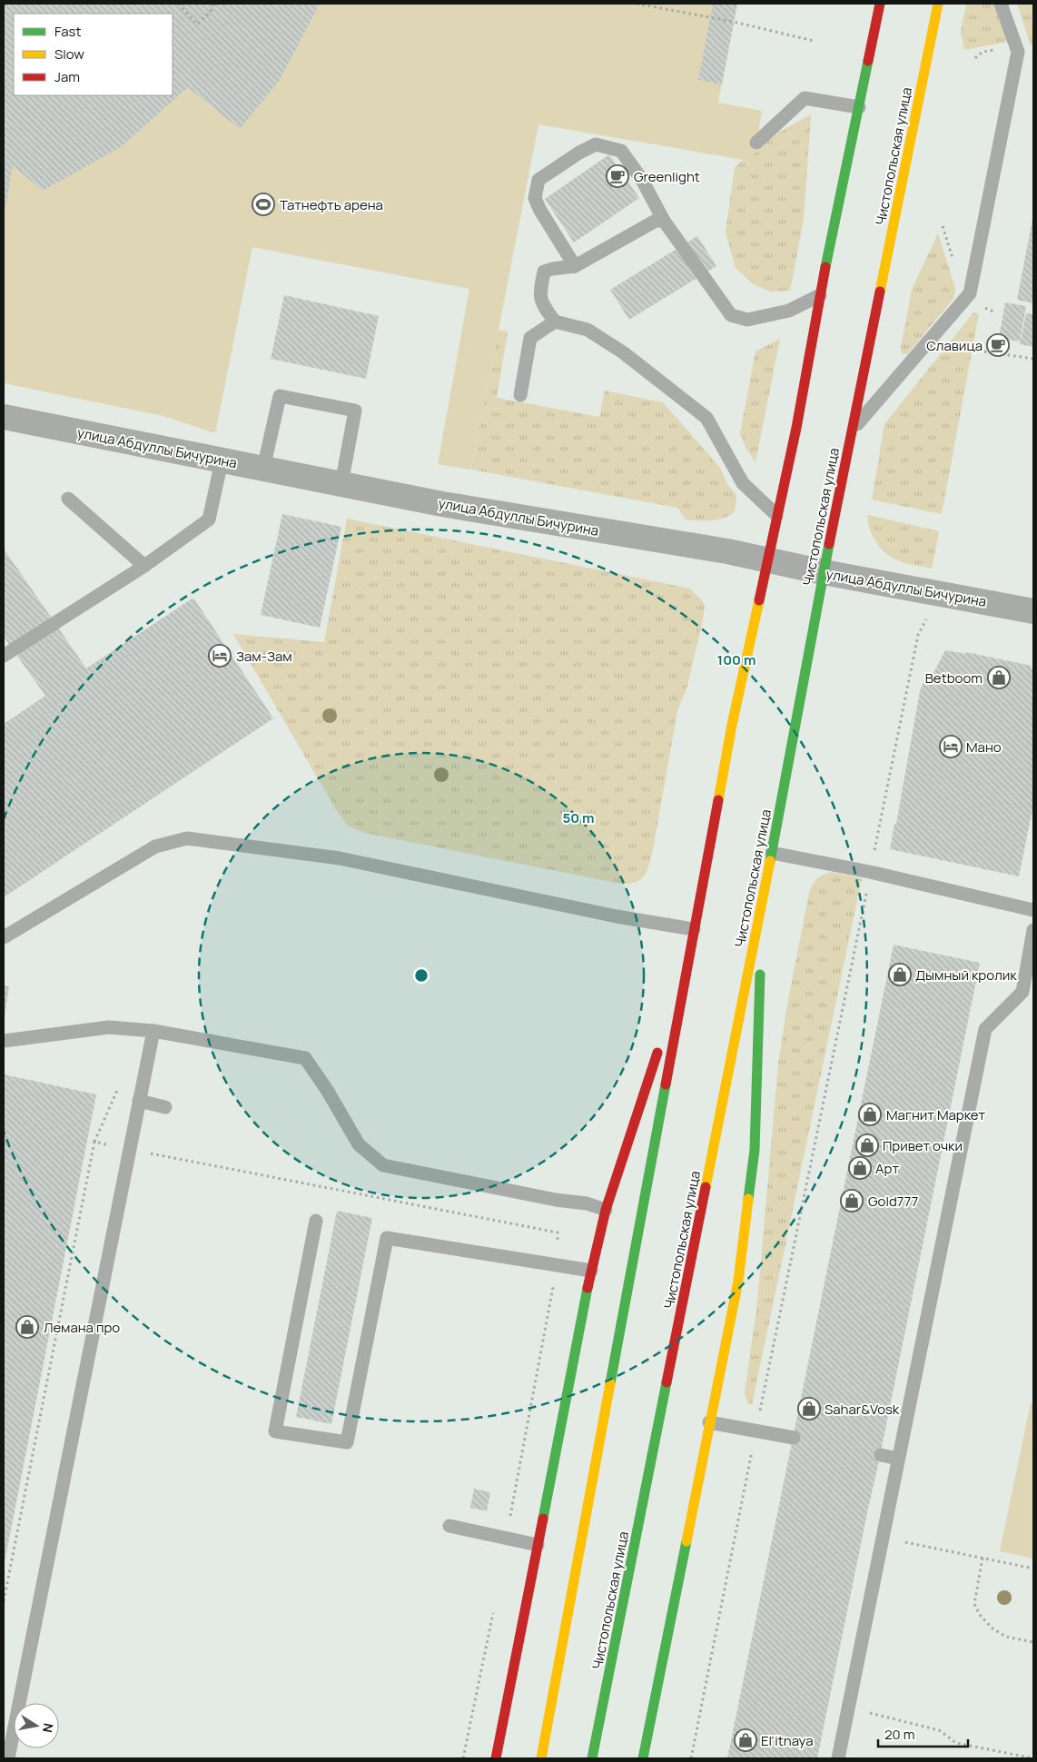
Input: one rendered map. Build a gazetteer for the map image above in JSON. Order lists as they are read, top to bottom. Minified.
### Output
{"streets":{"main road":["Чистопольская улица"],"street":["улица Абдуллы Бичурина"]},"crossings":[["Чистопольская улица","улица Абдуллы Бичурина"]],"places":{"cafe":["Greenlight","Славица"],"sports":["Татнефть арена"],"hotel":["Зам-Зам","Мано"],"shop":["Betboom","Дымный кролик","Магнит Маркет","Привет очки","Арт","Gold777","Лемана про","Sahar&Vosk","El'itnaya"]},"legend":["Fast","Slow","Jam"],"scale_bar":"20 m","north":"right","rings":["100 m","50 m"]}
